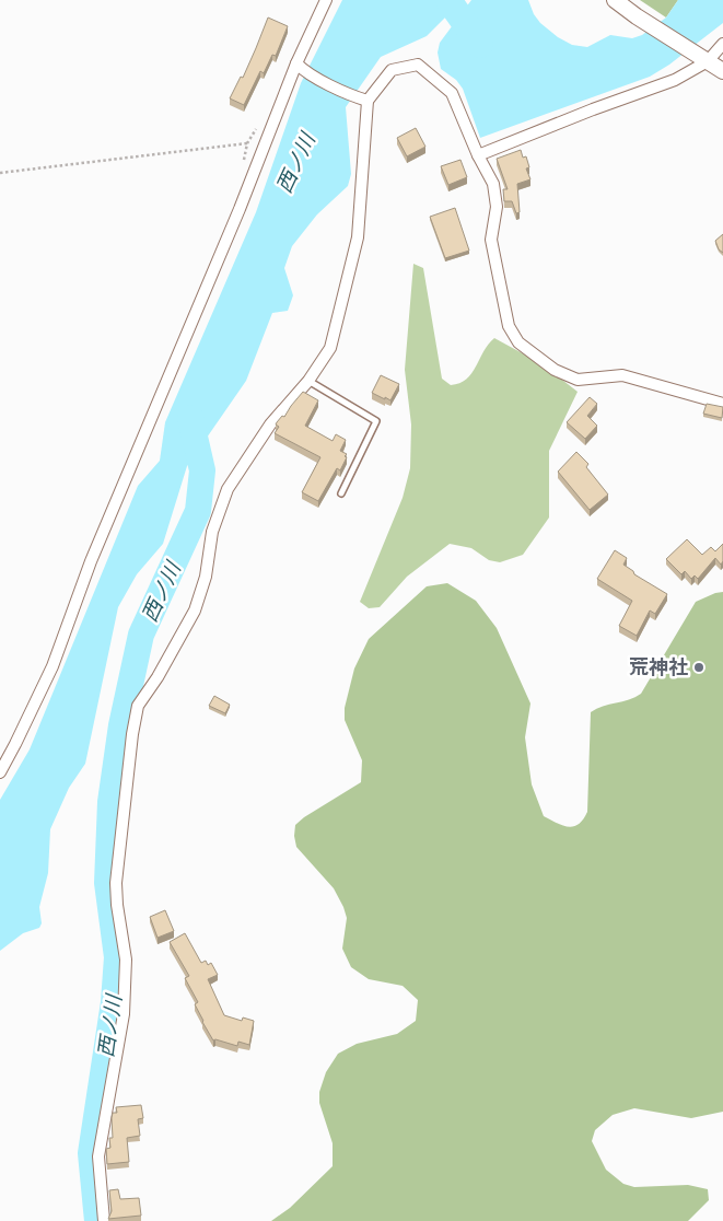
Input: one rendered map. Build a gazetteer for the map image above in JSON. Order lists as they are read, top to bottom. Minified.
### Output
{"water":["西ノ川"],"places":["荒神社"]}
